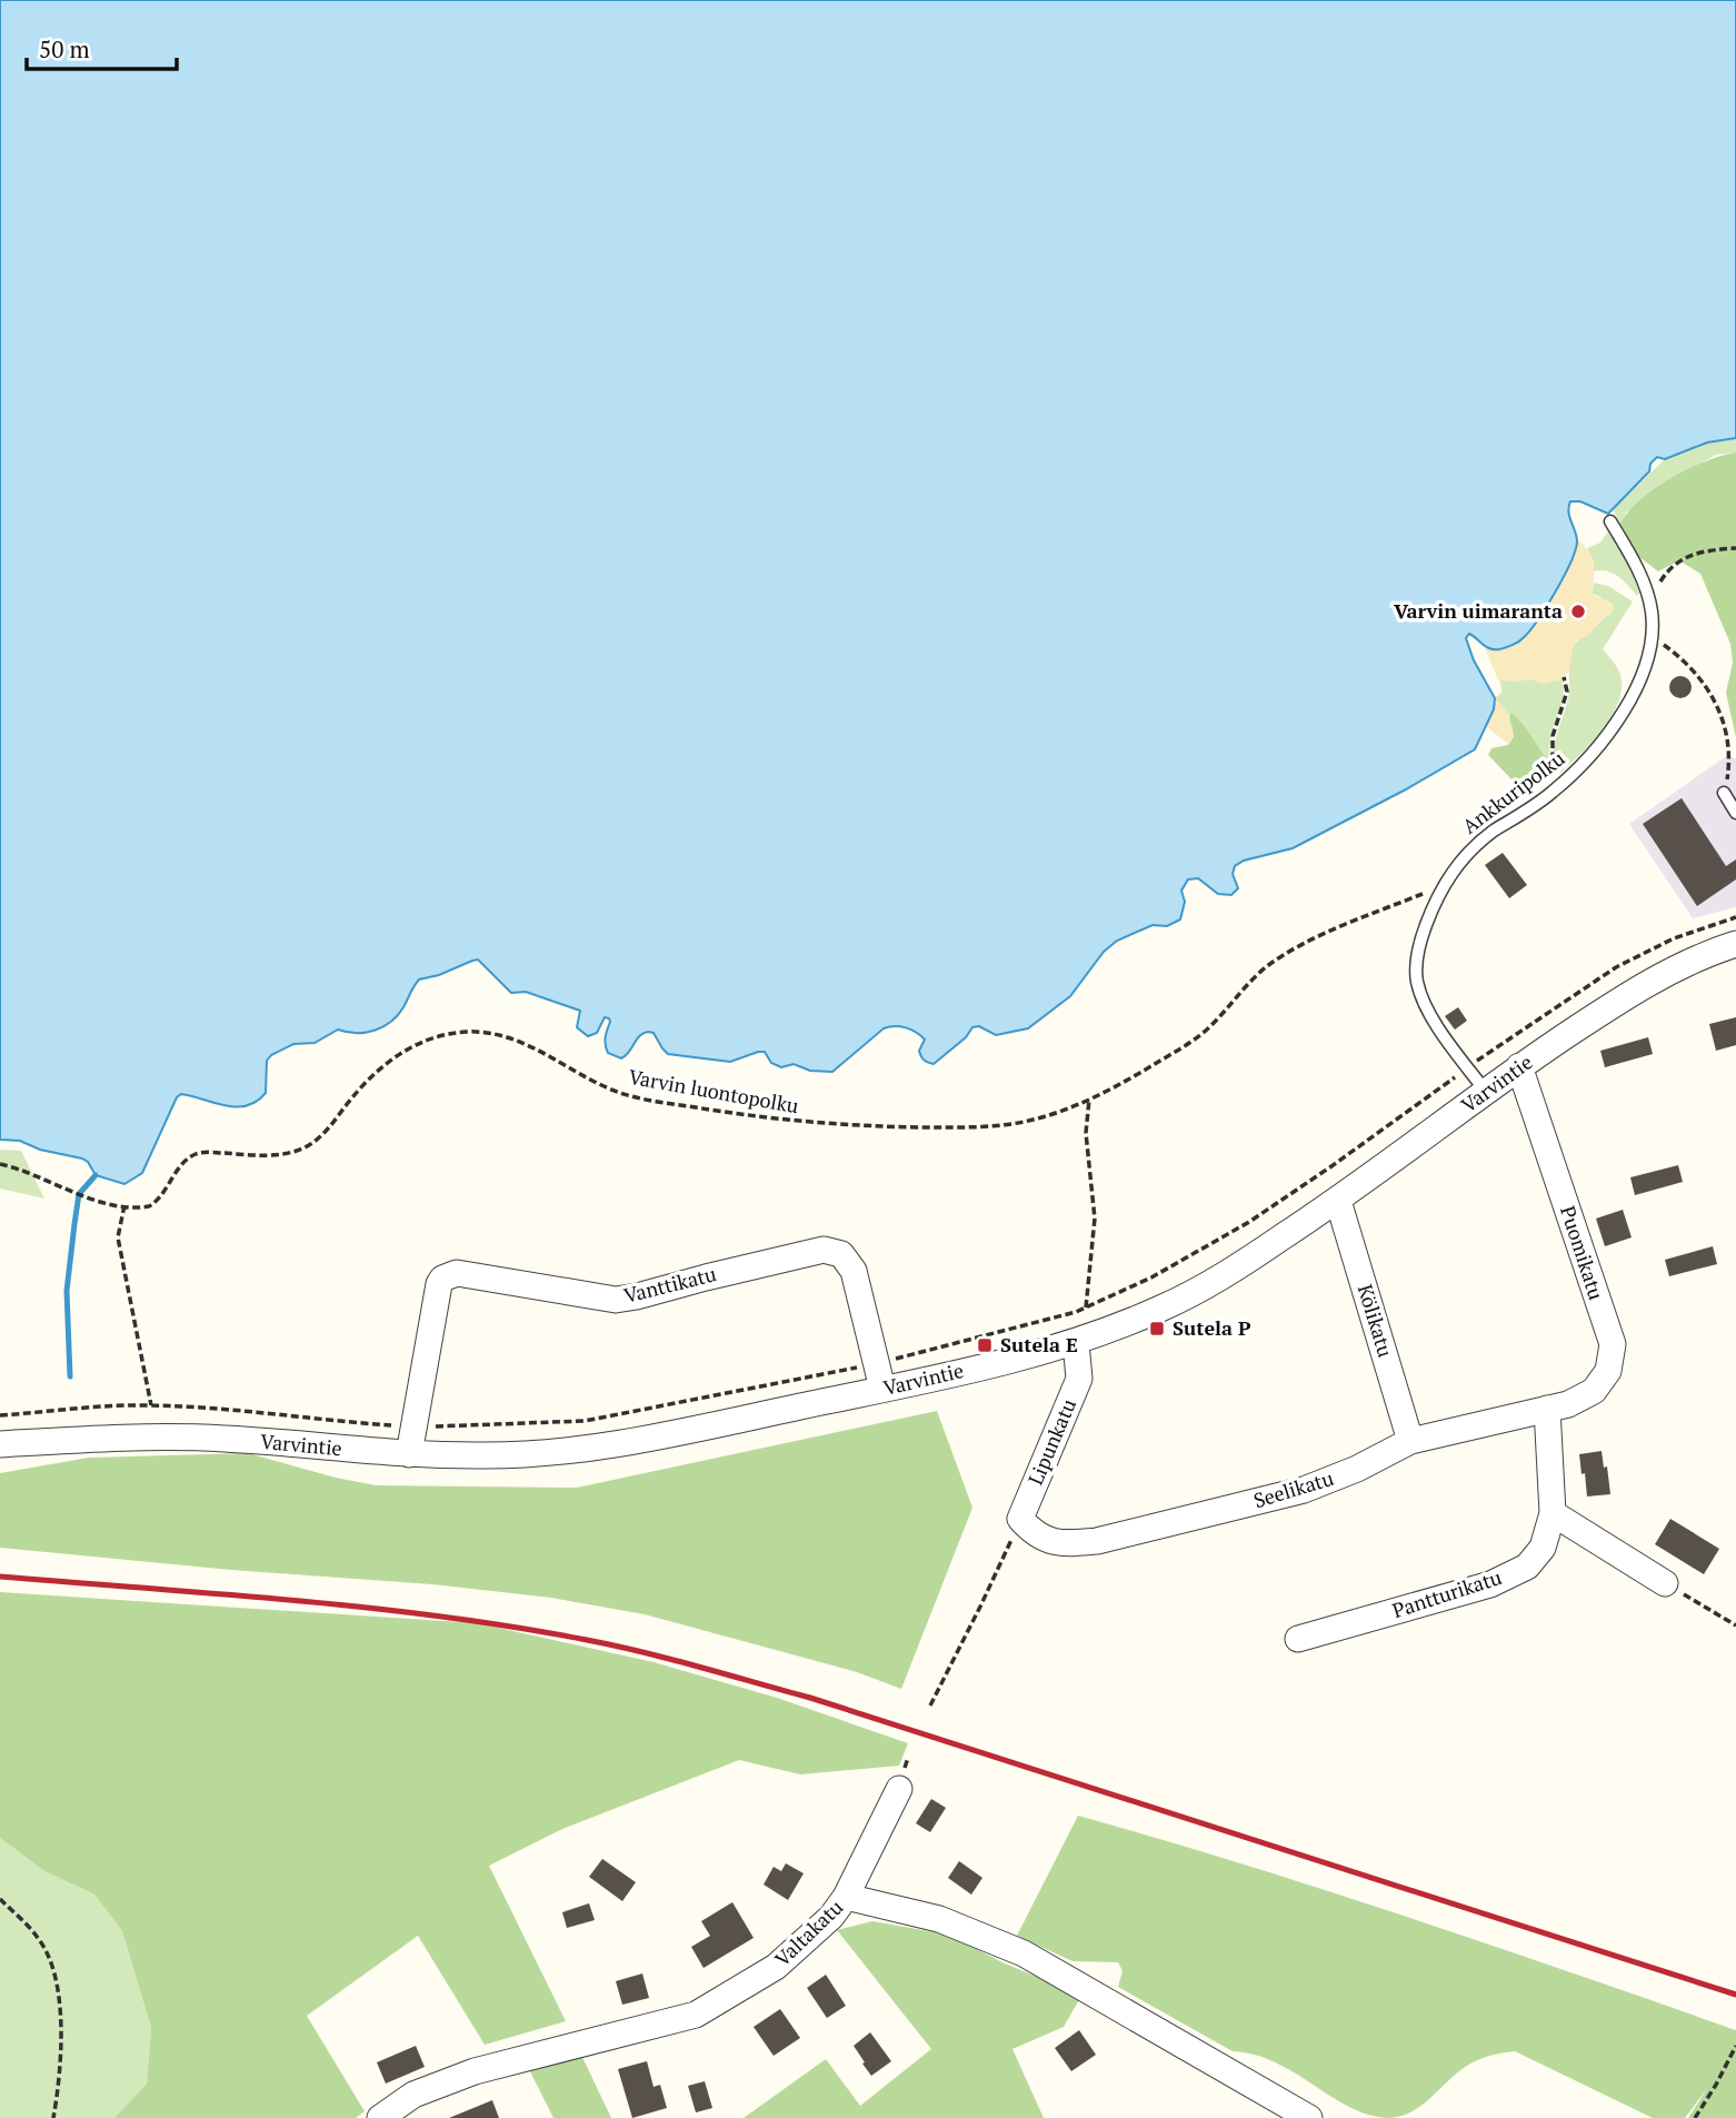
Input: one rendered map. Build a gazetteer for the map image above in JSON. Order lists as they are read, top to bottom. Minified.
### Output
{"streets":{"street":["Varvintie","Puomikatu","Vanttikatu","Kölikatu","Lipunkatu","Seelikatu","Pantturikatu","Valtakatu"],"lane":["Ankkuripolku"],"path":["Varvin luontopolku"]},"crossings":[["Ankkuripolku","Varvintie"],["Ankkuripolku","Varvin luontopolku"],["Varvintie","Puomikatu"],["Varvintie","Vanttikatu"],["Varvintie","Kölikatu"],["Varvintie","Lipunkatu"],["Puomikatu","Seelikatu"],["Puomikatu","Pantturikatu"],["Kölikatu","Seelikatu"],["Lipunkatu","Seelikatu"],["Seelikatu","Pantturikatu"]],"places":{"other":["Varvin uimaranta"],"transit":["Sutela P","Sutela E"]},"scale_bar":"50 m"}
